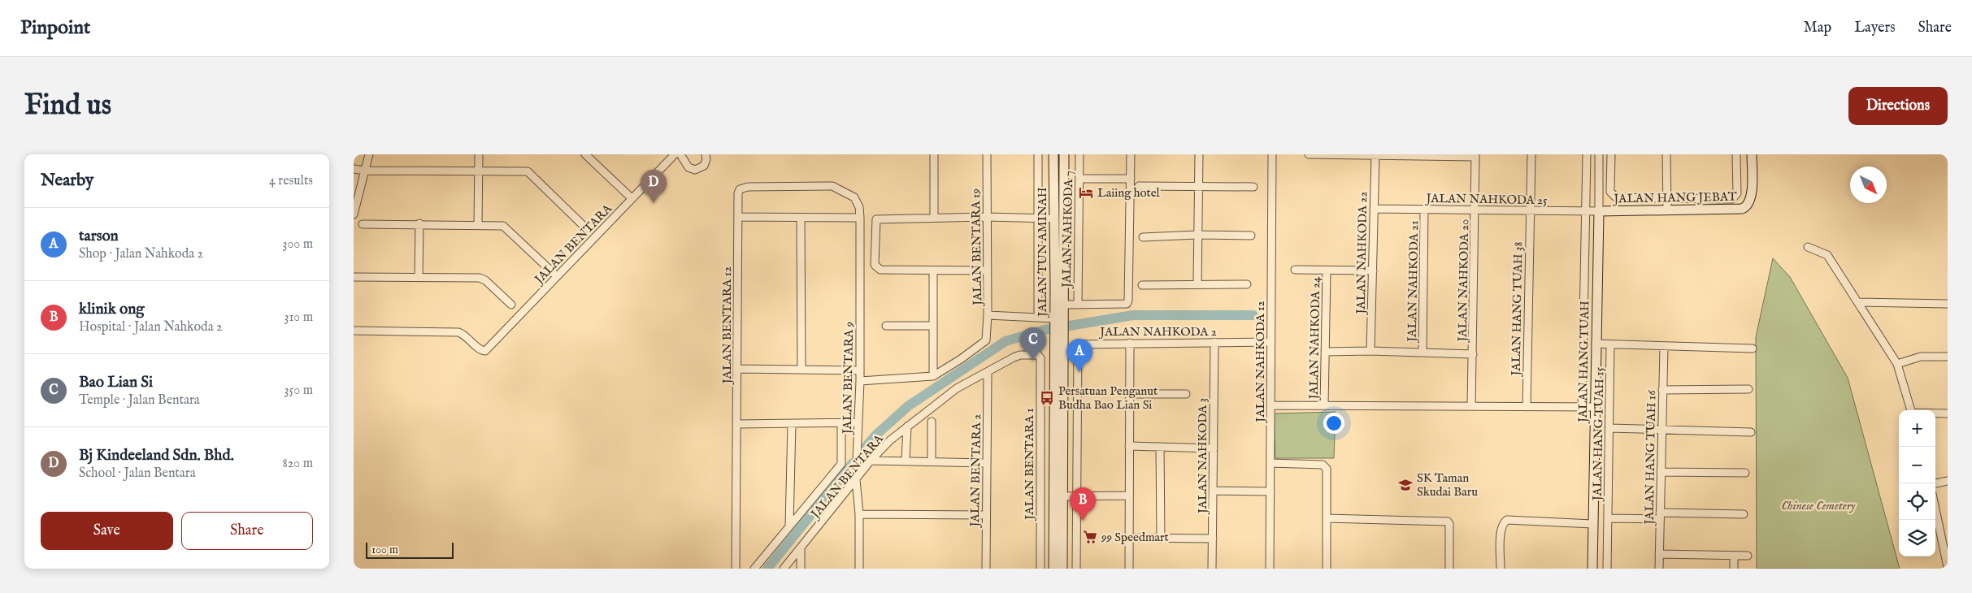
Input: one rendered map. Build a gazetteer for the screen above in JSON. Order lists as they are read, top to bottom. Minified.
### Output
{"streets":{"main road":["JALAN HANG JEBAT","JALAN TUN AMINAH","JALAN HANG TUAH"],"street":["JALAN NAHKODA 25","JALAN NAHKODA 7","JALAN BENTARA","JALAN BENTARA 19","JALAN NAHKODA 22","JALAN NAHKODA 20","JALAN NAHKODA 21","JALAN HANG TUAH 38","JALAN BENTARA 12","JALAN NAHKODA 2","JALAN NAHKODA 24","JALAN NAHKODA 12","JALAN BENTARA 9","JALAN HANG TUAH 15","JALAN NAHKODA 3","JALAN HANG TUAH 16","JALAN BENTARA 1","JALAN BENTARA 2"]},"crossings":[["JALAN HANG JEBAT","JALAN NAHKODA 25"],["JALAN HANG JEBAT","JALAN HANG TUAH"],["JALAN NAHKODA 25","JALAN NAHKODA 22"],["JALAN NAHKODA 25","JALAN NAHKODA 20"],["JALAN NAHKODA 25","JALAN NAHKODA 21"],["JALAN NAHKODA 25","JALAN HANG TUAH 38"],["JALAN NAHKODA 25","JALAN HANG TUAH"],["JALAN BENTARA","JALAN BENTARA 9"],["JALAN BENTARA","JALAN BENTARA 1"],["JALAN BENTARA","JALAN BENTARA 2"],["JALAN NAHKODA 22","JALAN NAHKODA 24"],["JALAN BENTARA 12","JALAN BENTARA 9"],["JALAN NAHKODA 2","JALAN NAHKODA 12"],["JALAN NAHKODA 2","JALAN NAHKODA 3"]],"parks":["Chinese Cemetery"],"places":{"hotel":["Laiing hotel"],"bus stop":["Persatuan Penganut Budha Bao Lian Si"],"school or university":["SK Taman Skudai Baru"],"supermarket":["99 Speedmart"]},"scale_bar":"100 m","north":"bottom right","page":{"header":"Pinpoint","nav":["Map","Layers","Share"],"buttons":["Directions",["Save","Share"]],"title":"Find us","heading":["Nearby","4 results"],"pins":["D","C","A","B"],"list":[{"mark":"A","name":"tarson","note":"Shop · Jalan Nahkoda 2","value":"300 m"},{"mark":"B","name":"klinik ong","note":"Hospital · Jalan Nahkoda 2","value":"310 m"},{"mark":"C","name":"Bao Lian Si","note":"Temple · Jalan Bentara","value":"350 m"},{"mark":"D","name":"Bj Kindeeland Sdn. Bhd.","note":"School · Jalan Bentara","value":"820 m"}],"map_buttons":["+","−"],"scale":"100 m"}}
